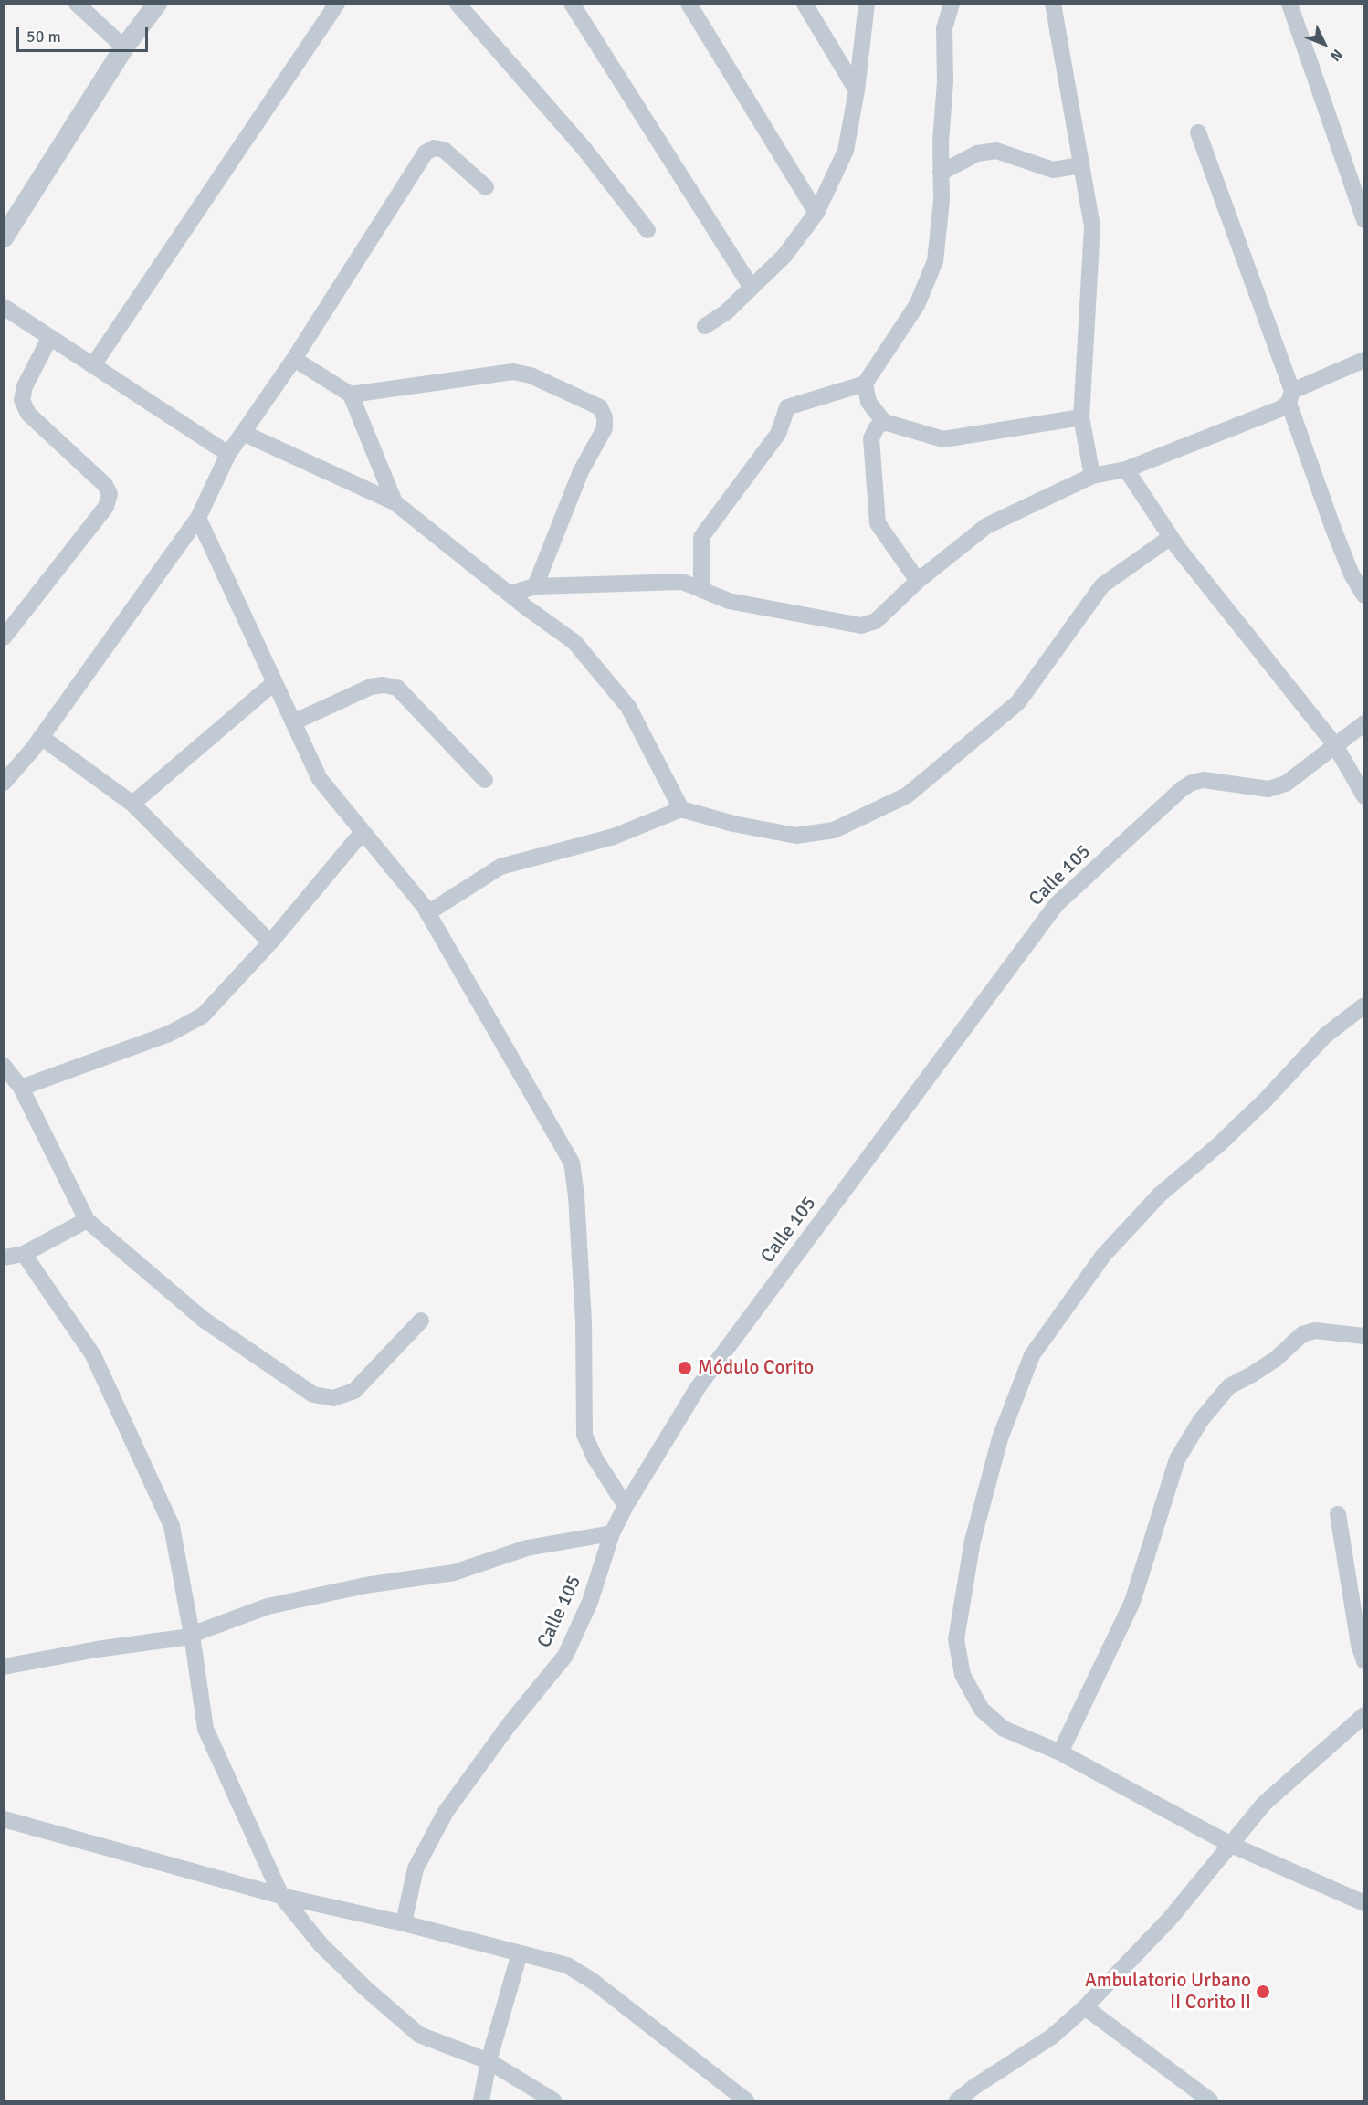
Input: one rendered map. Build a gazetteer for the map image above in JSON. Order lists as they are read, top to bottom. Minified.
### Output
{"streets":{"street":["Calle 105"]},"places":["Módulo Corito","Ambulatorio Urbano II Corito II"],"scale_bar":"50 m","north":"bottom right"}
